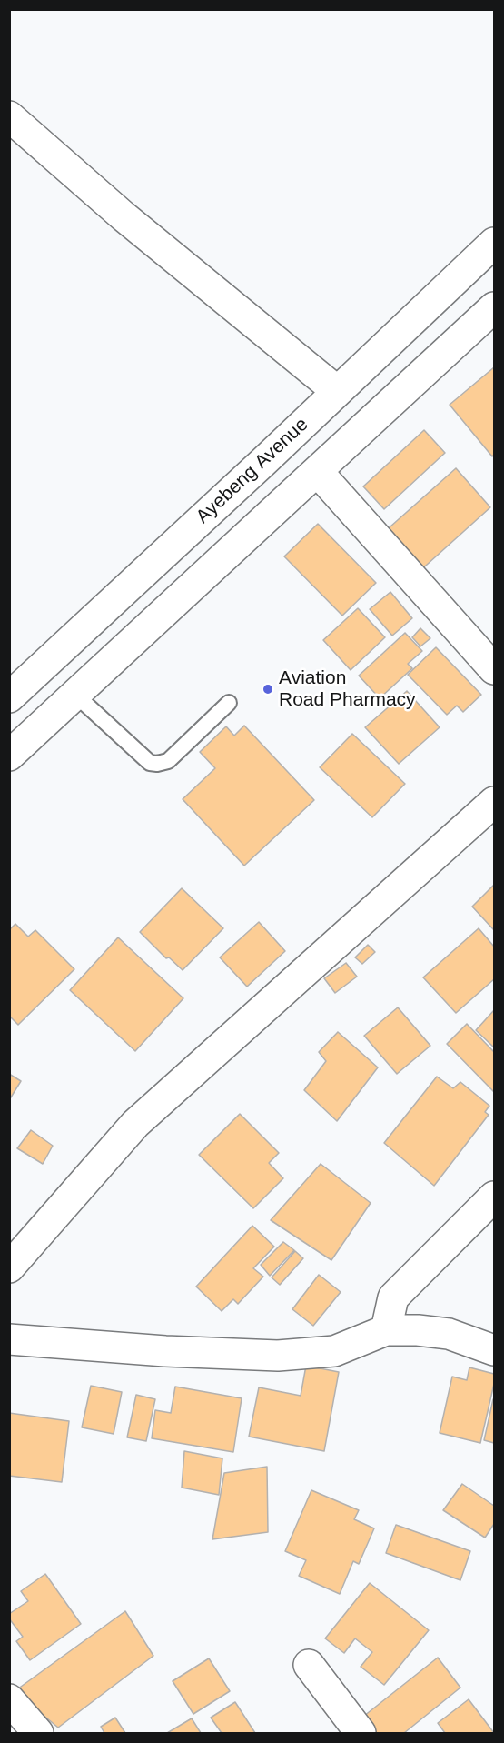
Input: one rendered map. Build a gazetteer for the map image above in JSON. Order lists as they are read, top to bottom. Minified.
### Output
{"streets":{"street":["Ayebeng Avenue"]},"places":["Aviation Road Pharmacy"]}
